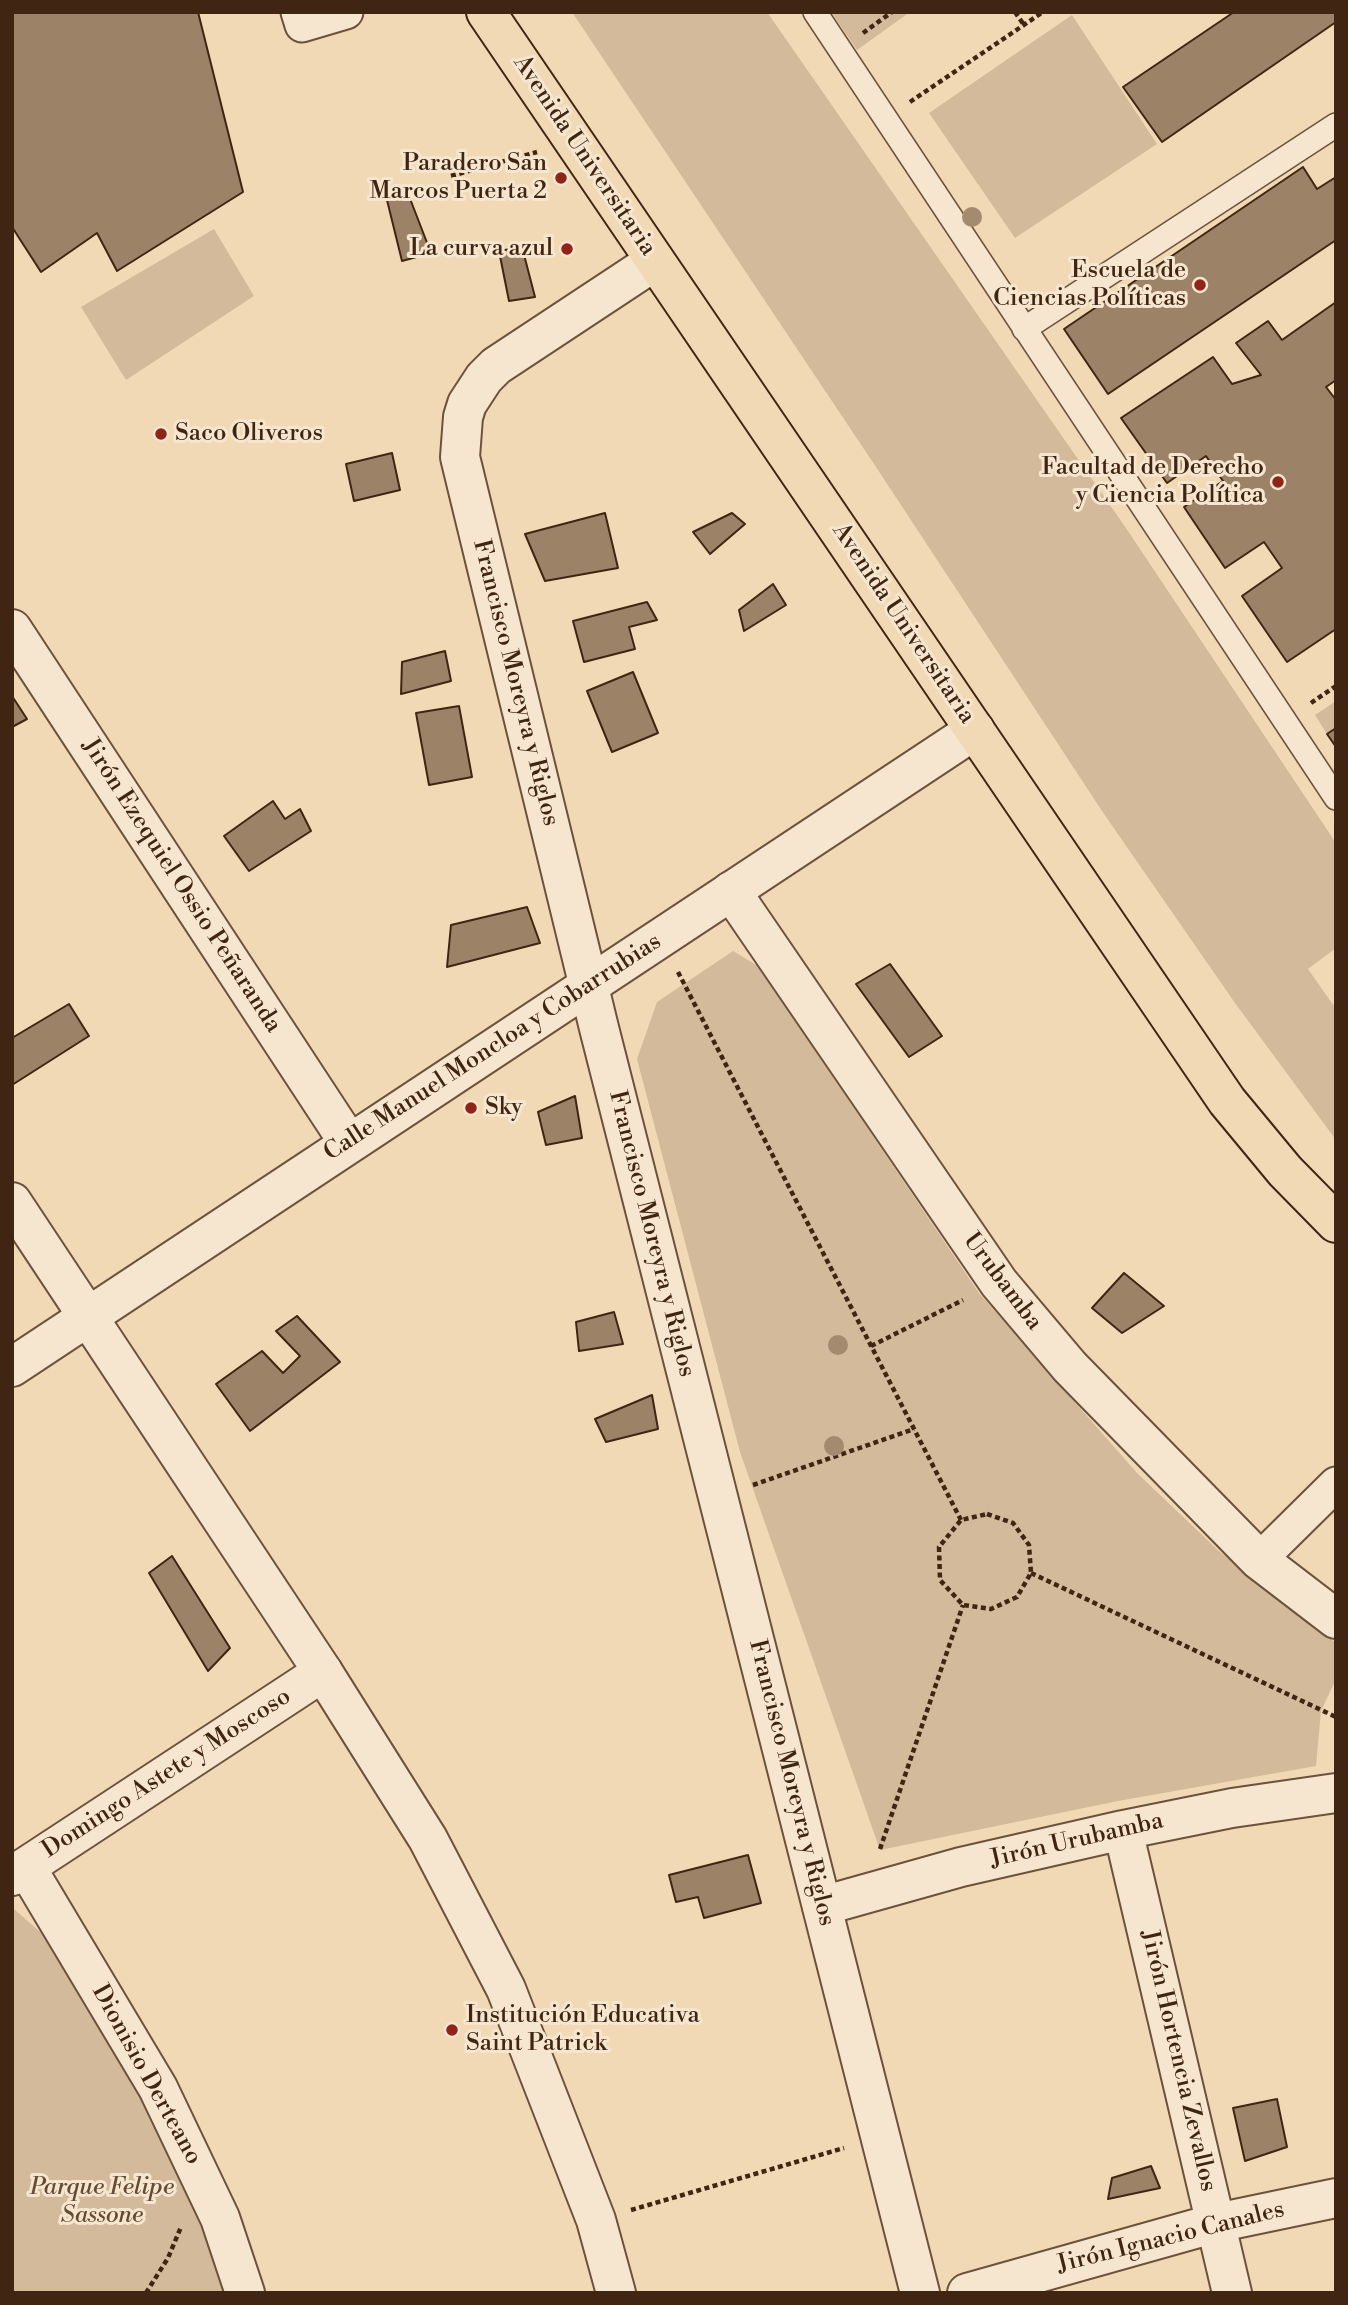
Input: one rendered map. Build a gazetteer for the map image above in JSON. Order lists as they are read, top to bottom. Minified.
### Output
{"streets":{"main road":["Avenida Universitaria"],"street":["Francisco Moreyra y Riglos","Jirón Ezequiel Ossio Peñaranda","Calle Manuel Moncloa y Cobarrubias","Urubamba","Domingo Astete y Moscoso","Jirón Urubamba","Jirón Hortencia Zevallos","Dionisio Derteano","Jirón Ignacio Canales"]},"crossings":[["Avenida Universitaria","Francisco Moreyra y Riglos"],["Avenida Universitaria","Calle Manuel Moncloa y Cobarrubias"],["Francisco Moreyra y Riglos","Calle Manuel Moncloa y Cobarrubias"],["Francisco Moreyra y Riglos","Jirón Urubamba"],["Jirón Ezequiel Ossio Peñaranda","Calle Manuel Moncloa y Cobarrubias"],["Calle Manuel Moncloa y Cobarrubias","Urubamba"],["Domingo Astete y Moscoso","Dionisio Derteano"],["Jirón Urubamba","Jirón Hortencia Zevallos"],["Jirón Hortencia Zevallos","Jirón Ignacio Canales"]],"parks":["Parque Felipe Sassone"],"places":["Paradero San Marcos Puerta 2","La curva azul","Escuela de Ciencias Políticas","Saco Oliveros","Facultad de Derecho y Ciencia Política","Sky","Institución Educativa Saint Patrick"]}
